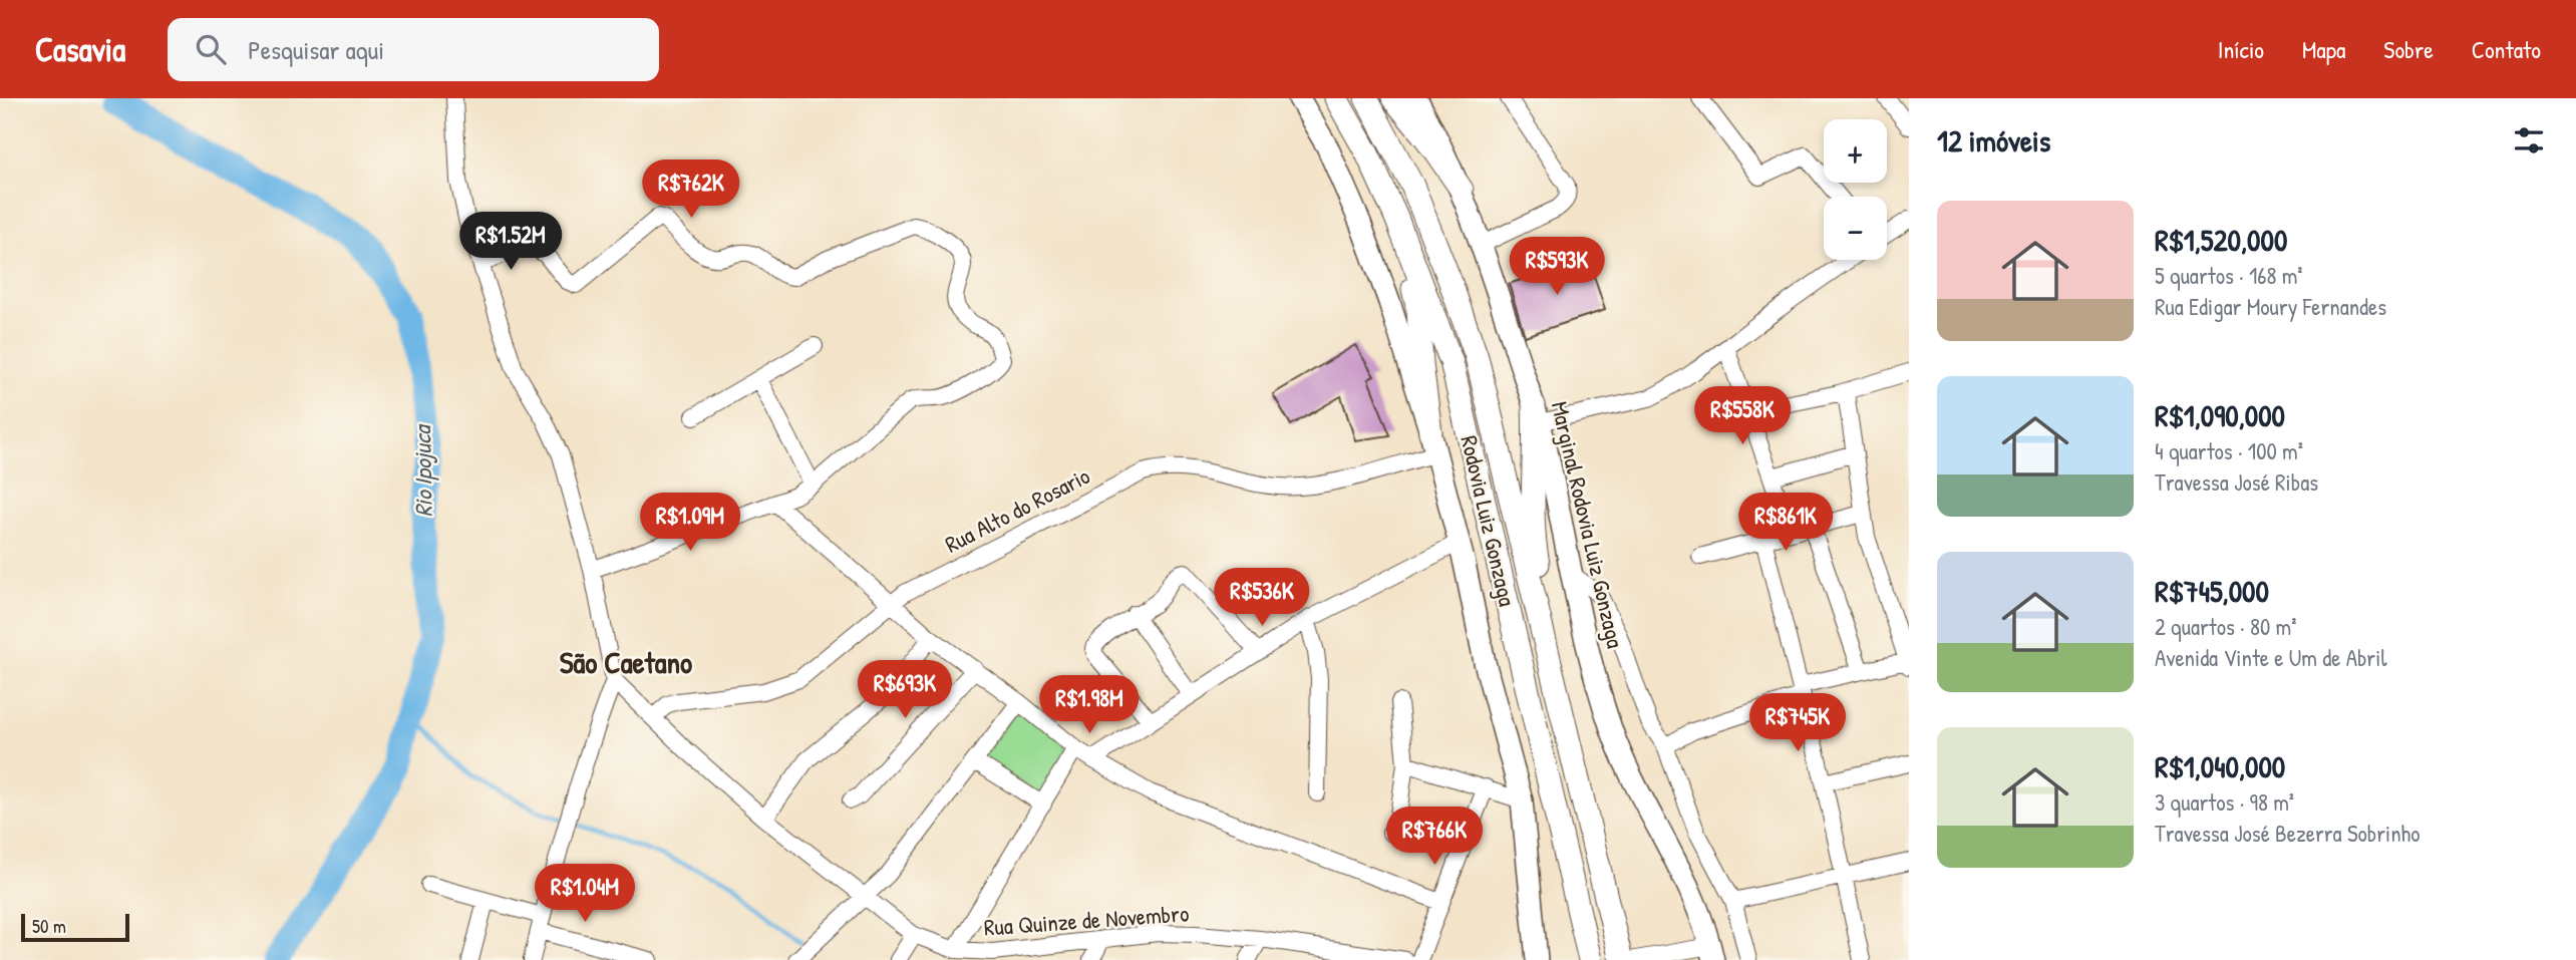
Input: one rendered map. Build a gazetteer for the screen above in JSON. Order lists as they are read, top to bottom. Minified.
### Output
{"streets":{"highway":["Rodovia Luiz Gonzaga"],"main road":["Marginal Rodovia Luiz Gonzaga"],"street":["Rua Alto do Rosario","Rua Quinze de Novembro"]},"crossings":[["Rua Alto do Rosario","Rua Quinze de Novembro"]],"districts":["São Caetano"],"water":["Rio Ipojuca"],"scale_bar":"50 m","page":{"header":"Casavia","search":"Pesquisar aqui","nav":["Início","Mapa","Sobre","Contato"],"heading":"12 imóveis","map_buttons":["+","−"],"price":["R$762K","R$1.52M","R$593K","R$558K","R$1.09M","R$861K","R$536K","R$693K","R$1.98M","R$745K","R$766K","R$1.04M"],"list":[{"name":"R$1,520,000","note":"5 quartos · 168 m² · Rua Edigar Moury Fernandes"},{"name":"R$1,090,000","note":"4 quartos · 100 m² · Travessa José Ribas"},{"name":"R$745,000","note":"2 quartos · 80 m² · Avenida Vinte e Um de Abril"},{"name":"R$1,040,000","note":"3 quartos · 98 m² · Travessa José Bezerra Sobrinho"}],"scale":"50 m"}}
